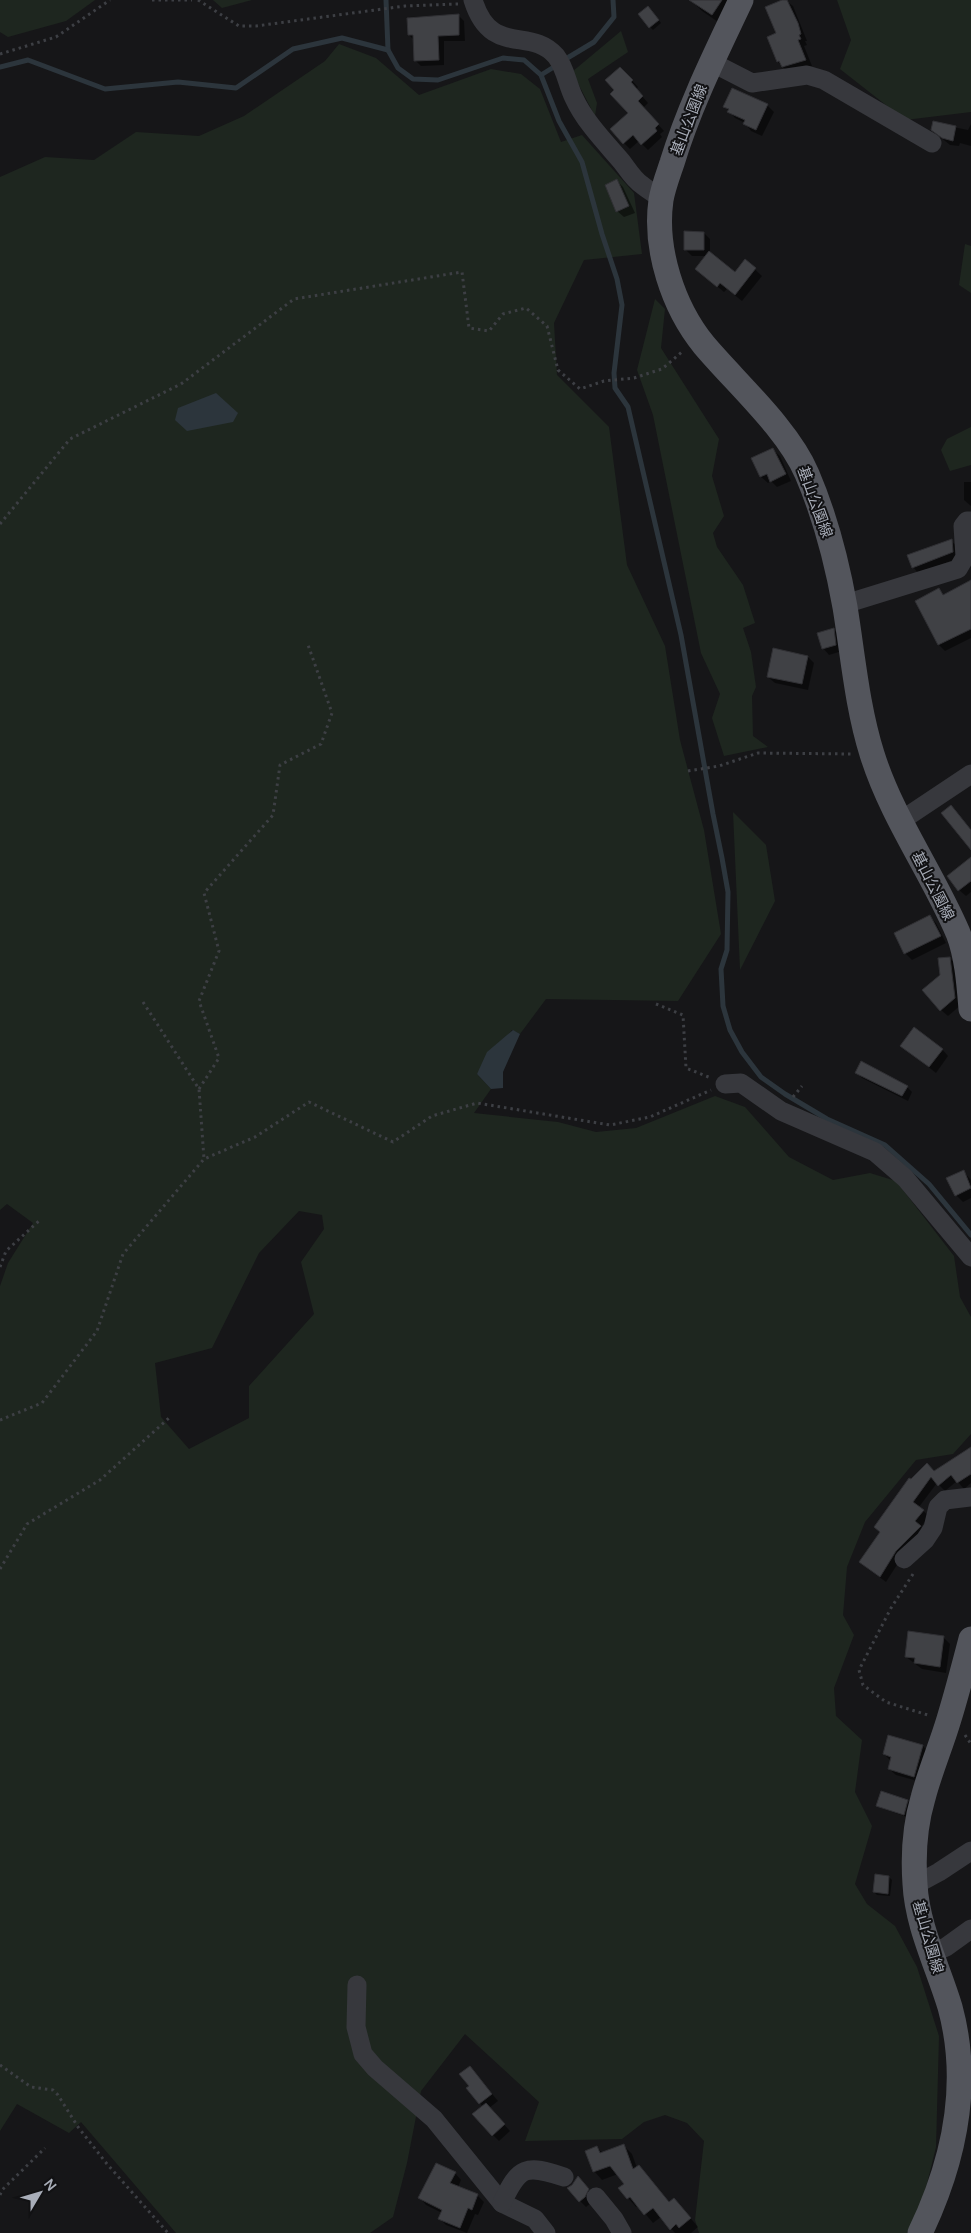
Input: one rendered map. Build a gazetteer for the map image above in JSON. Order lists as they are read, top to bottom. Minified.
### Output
{"streets":{"main road":["基山公園線"]},"north":"top right"}
